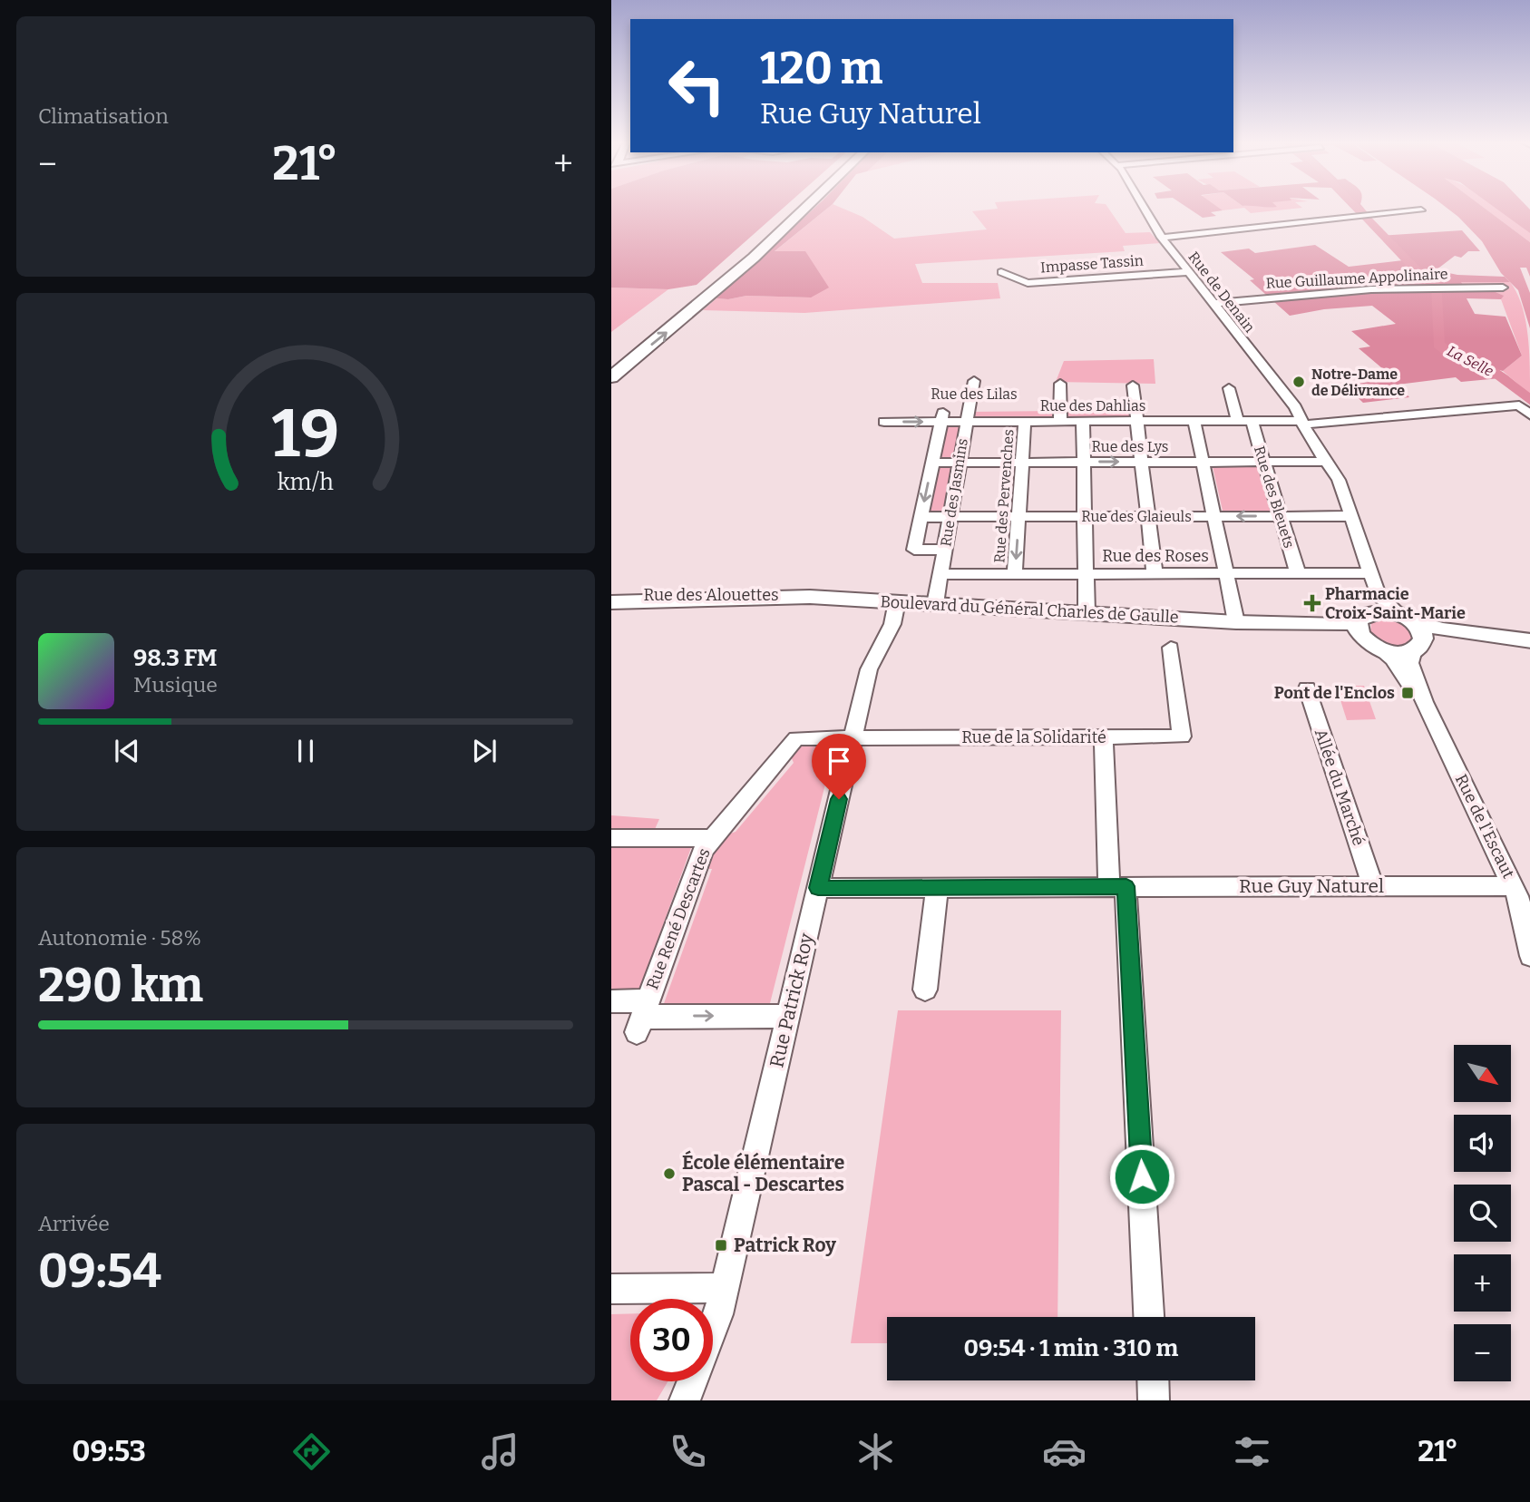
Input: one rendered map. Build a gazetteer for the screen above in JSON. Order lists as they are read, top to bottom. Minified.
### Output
{"streets":{"main road":["Rue des Alouettes","Boulevard du Général Charles de Gaulle"],"street":["Impasse Tassin","Rue Guillaume Appolinaire","Rue de Denain","Rue des Lilas","Rue des Dahlias","Rue des Lys","Rue des Jasmins","Rue des Pervenches","Rue des Bleuets","Rue des Glaieuls","Rue des Roses","Rue de la Solidarité","Allée du Marché","Rue de l'Escaut","Rue Guy Naturel","Rue René Descartes","Rue Patrick Roy"]},"crossings":[["Impasse Tassin","Rue de Denain"],["Rue Guillaume Appolinaire","Rue de Denain"],["Rue des Lilas","Rue des Dahlias"],["Rue des Lilas","Rue des Jasmins"],["Rue des Dahlias","Rue des Jasmins"],["Rue des Dahlias","Rue des Pervenches"],["Rue des Dahlias","Rue des Bleuets"],["Rue des Lys","Rue des Jasmins"],["Rue des Lys","Rue des Pervenches"],["Rue des Lys","Rue des Bleuets"],["Rue des Jasmins","Rue des Glaieuls"],["Rue des Jasmins","Rue des Roses"],["Rue des Jasmins","Boulevard du Général Charles de Gaulle"],["Rue des Pervenches","Rue des Glaieuls"],["Rue des Pervenches","Rue des Roses"],["Rue des Bleuets","Rue des Glaieuls"],["Rue des Bleuets","Rue des Roses"],["Rue des Alouettes","Boulevard du Général Charles de Gaulle"],["Boulevard du Général Charles de Gaulle","Rue de l'Escaut"],["Boulevard du Général Charles de Gaulle","Rue Patrick Roy"],["Rue de la Solidarité","Rue René Descartes"],["Rue de la Solidarité","Rue Patrick Roy"],["Allée du Marché","Rue Guy Naturel"],["Rue de l'Escaut","Rue Guy Naturel"],["Rue Guy Naturel","Rue Patrick Roy"]],"water":["La Selle"],"places":{"other":["Notre-Dame de Délivrance","École élémentaire Pascal - Descartes"],"health":["Pharmacie Croix-Saint-Marie"],"transit":["Pont de l'Enclos","Patrick Roy"]},"north":"bottom right","page":{"tile":["Climatisation",["Autonomie · 58%","290 km"],["Arrivée","09:54"]],"turn":["120 m","Rue Guy Naturel"],"heat":["−","21°","+"],"song":["98.3 FM","Musique"],"map_buttons":["+","−"],"limit":"30","trip":"09:54 · 1 min · 310 m","tabs":["09:53","21°"],"gauge":["19","km/h"]}}
